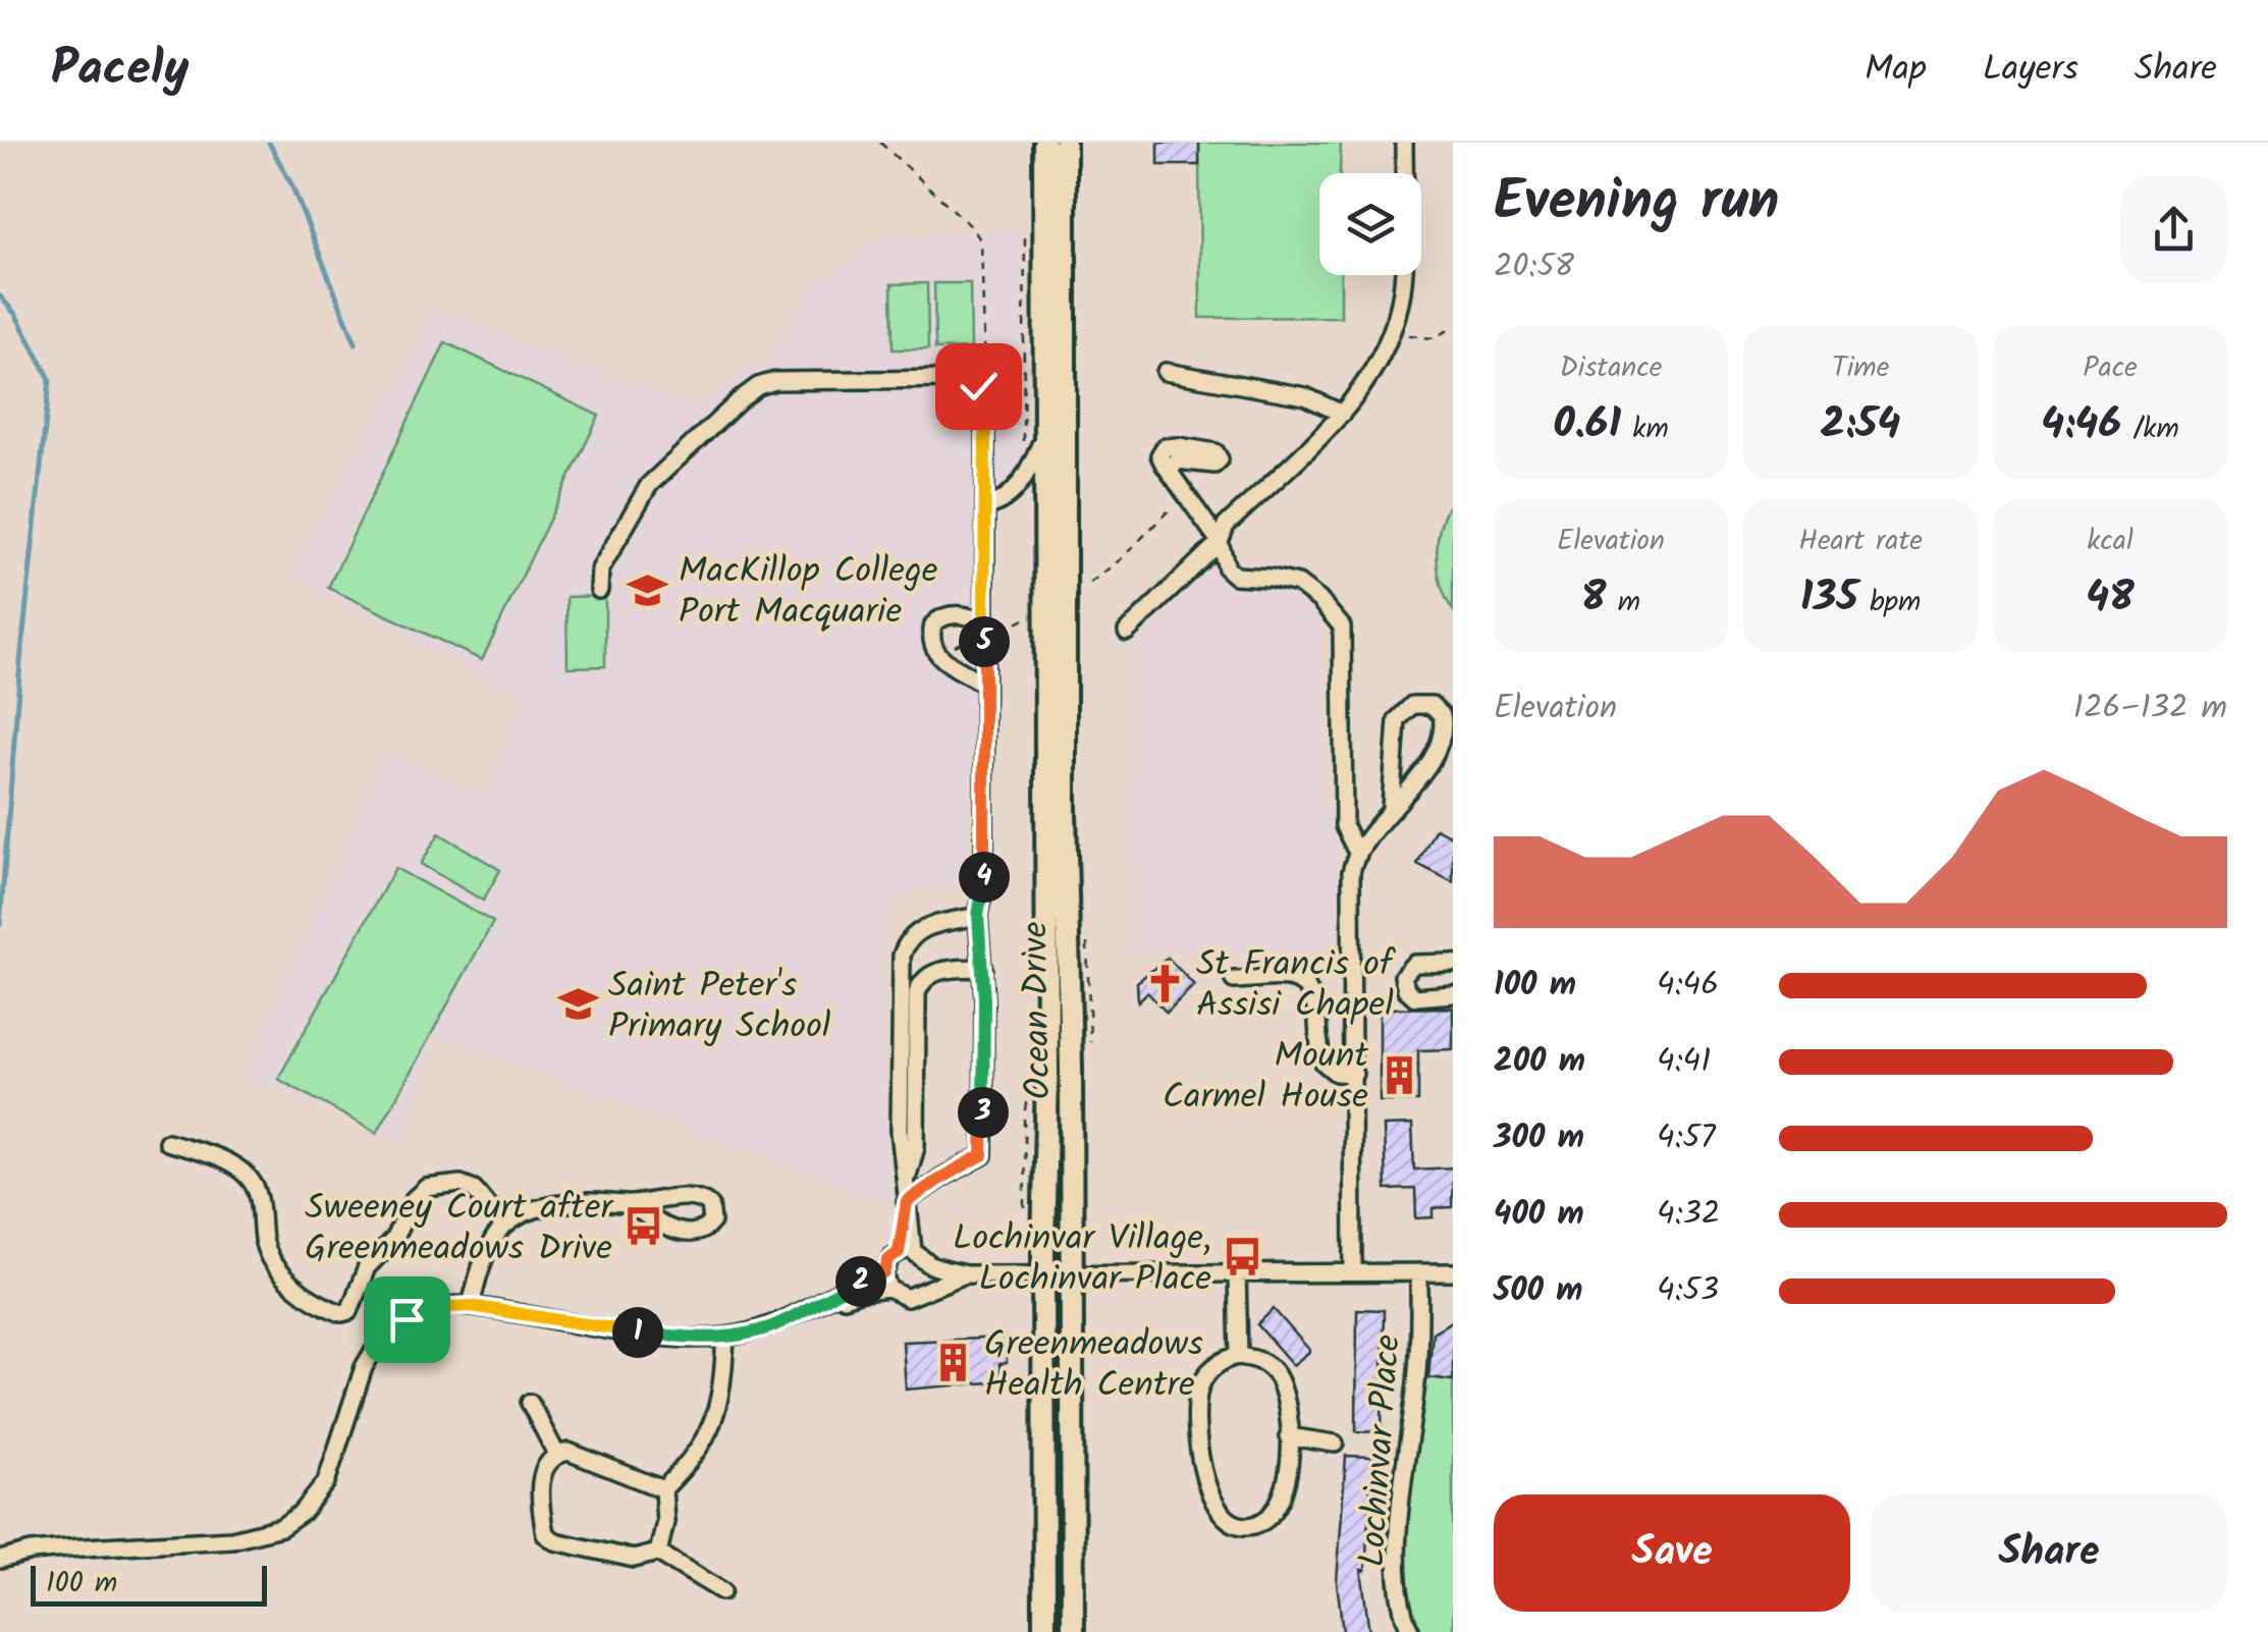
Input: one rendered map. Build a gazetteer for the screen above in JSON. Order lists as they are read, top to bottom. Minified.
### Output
{"streets":{"main road":["Ocean Drive"],"street":["Lochinvar Place"]},"places":{"school or university":["MacKillop College Port Macquarie","Saint Peter's Primary School"],"church":["St Francis of Assisi Chapel"],"building":["Mount Carmel House","Greenmeadows Health Centre"],"bus stop":["Sweeney Court after Greenmeadows Drive","Lochinvar Village, Lochinvar Place"]},"scale_bar":"100 m","page":{"header":"Pacely","nav":["Map","Layers","Share"],"heading":["Evening run","20:58"],"stats":[["Distance","0.61 km"],["Time","2:54"],["Pace","4:46 /km"],["Elevation","8 m"],["Heart rate","135 bpm"],["kcal","48"]],"pins":["5","4","3","2","1"],"chart":["Elevation","126–132 m"],"list":[{"name":"100 m","note":"4:46"},{"name":"200 m","note":"4:41"},{"name":"300 m","note":"4:57"},{"name":"400 m","note":"4:32"},{"name":"500 m","note":"4:53"}],"buttons":["Save","Share"],"scale":"100 m"}}
